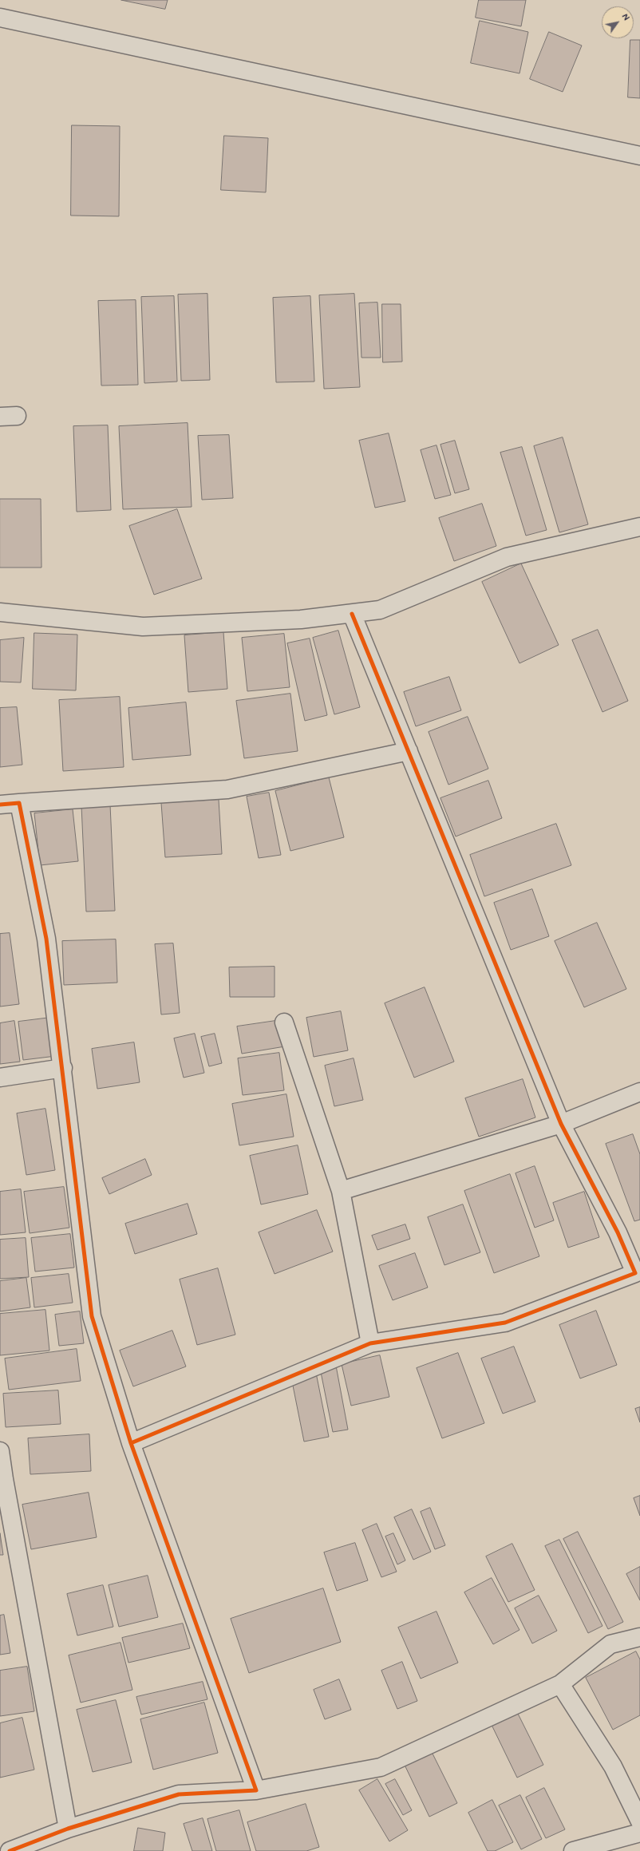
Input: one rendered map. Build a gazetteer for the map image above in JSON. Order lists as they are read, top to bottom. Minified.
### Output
{"north":"top right"}
